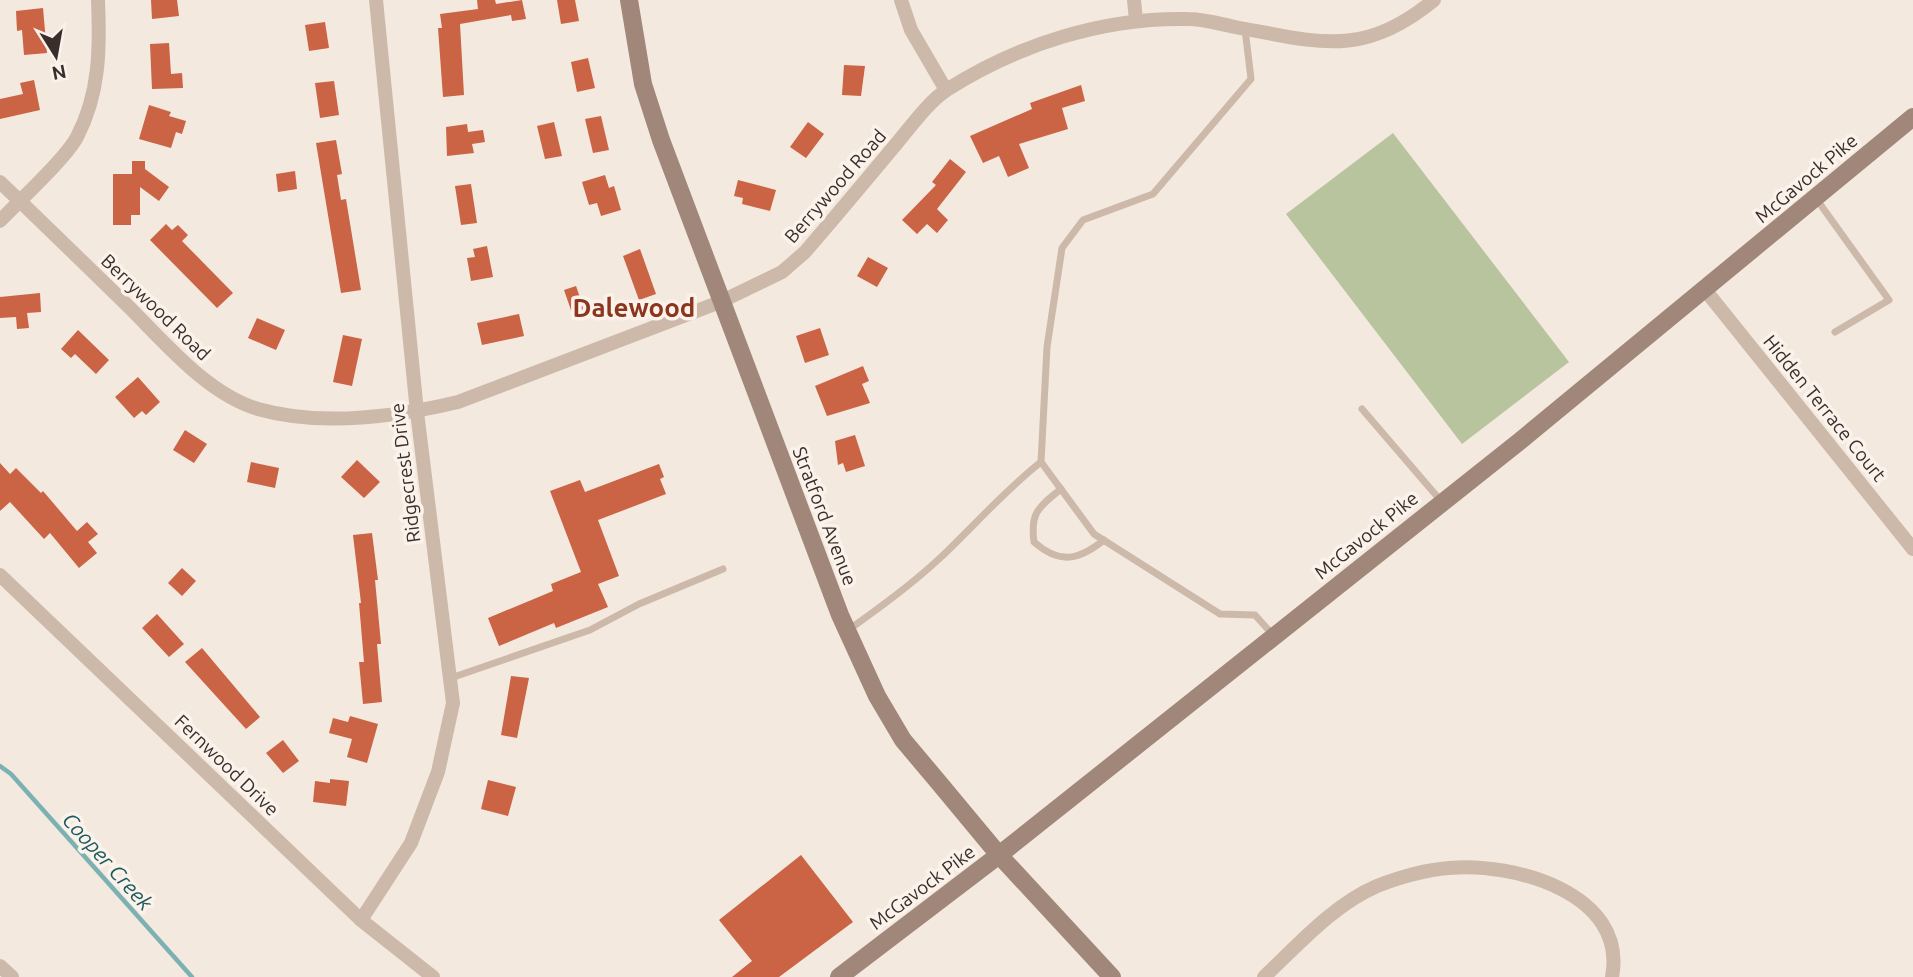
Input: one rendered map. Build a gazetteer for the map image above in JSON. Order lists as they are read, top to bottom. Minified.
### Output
{"streets":{"street":["McGavock Pike","Berrywood Road","Hidden Terrace Court","Ridgecrest Drive","Stratford Avenue","Fernwood Drive"]},"crossings":[["McGavock Pike","Hidden Terrace Court"],["McGavock Pike","Stratford Avenue"],["Berrywood Road","Ridgecrest Drive"],["Berrywood Road","Stratford Avenue"],["Ridgecrest Drive","Fernwood Drive"]],"districts":["Dalewood"],"water":["Cooper Creek"],"north":"bottom"}
